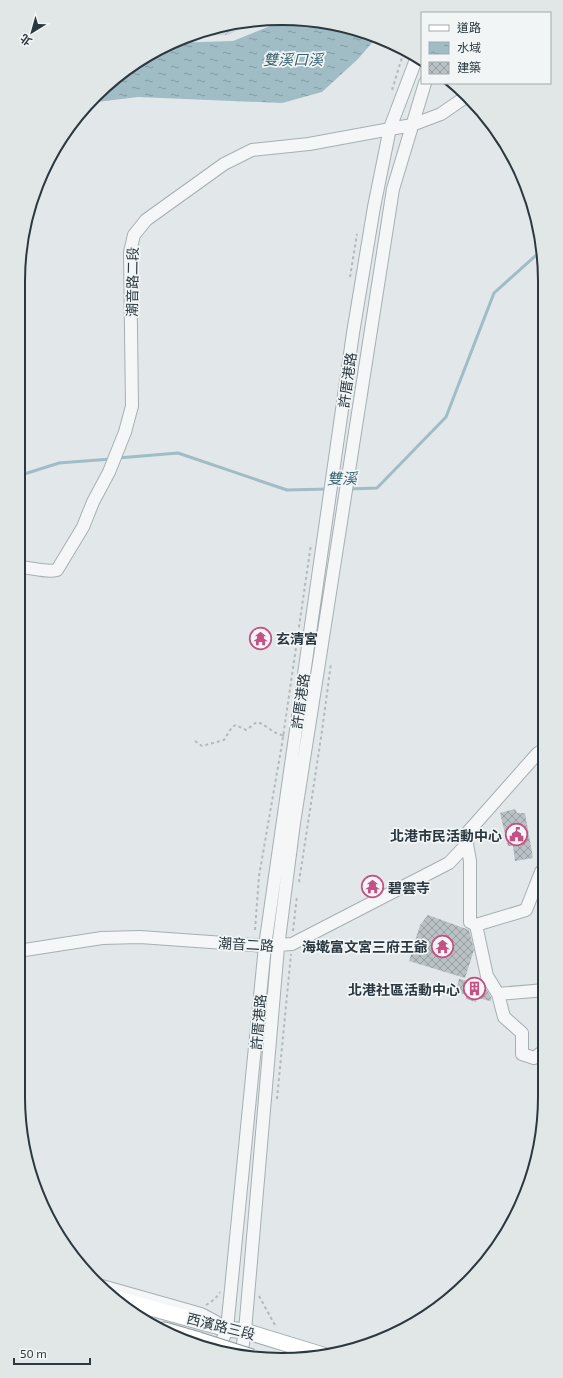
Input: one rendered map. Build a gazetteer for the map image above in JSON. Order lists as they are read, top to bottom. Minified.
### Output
{"streets":{"main road":["西濱路三段"],"street":["潮音路二段","許厝港路","潮音二路"]},"crossings":[["潮音路二段","許厝港路"],["許厝港路","潮音二路"],["許厝港路","西濱路三段"]],"water":["雙溪口溪","雙溪"],"places":{"temple":["玄清宮","碧雲寺","海墘富文宮三府王爺"],"public building":["北港市民活動中心"],"building":["北港社區活動中心"]},"legend":["道路","水域","建築"],"scale_bar":"50 m","north":"bottom left"}
